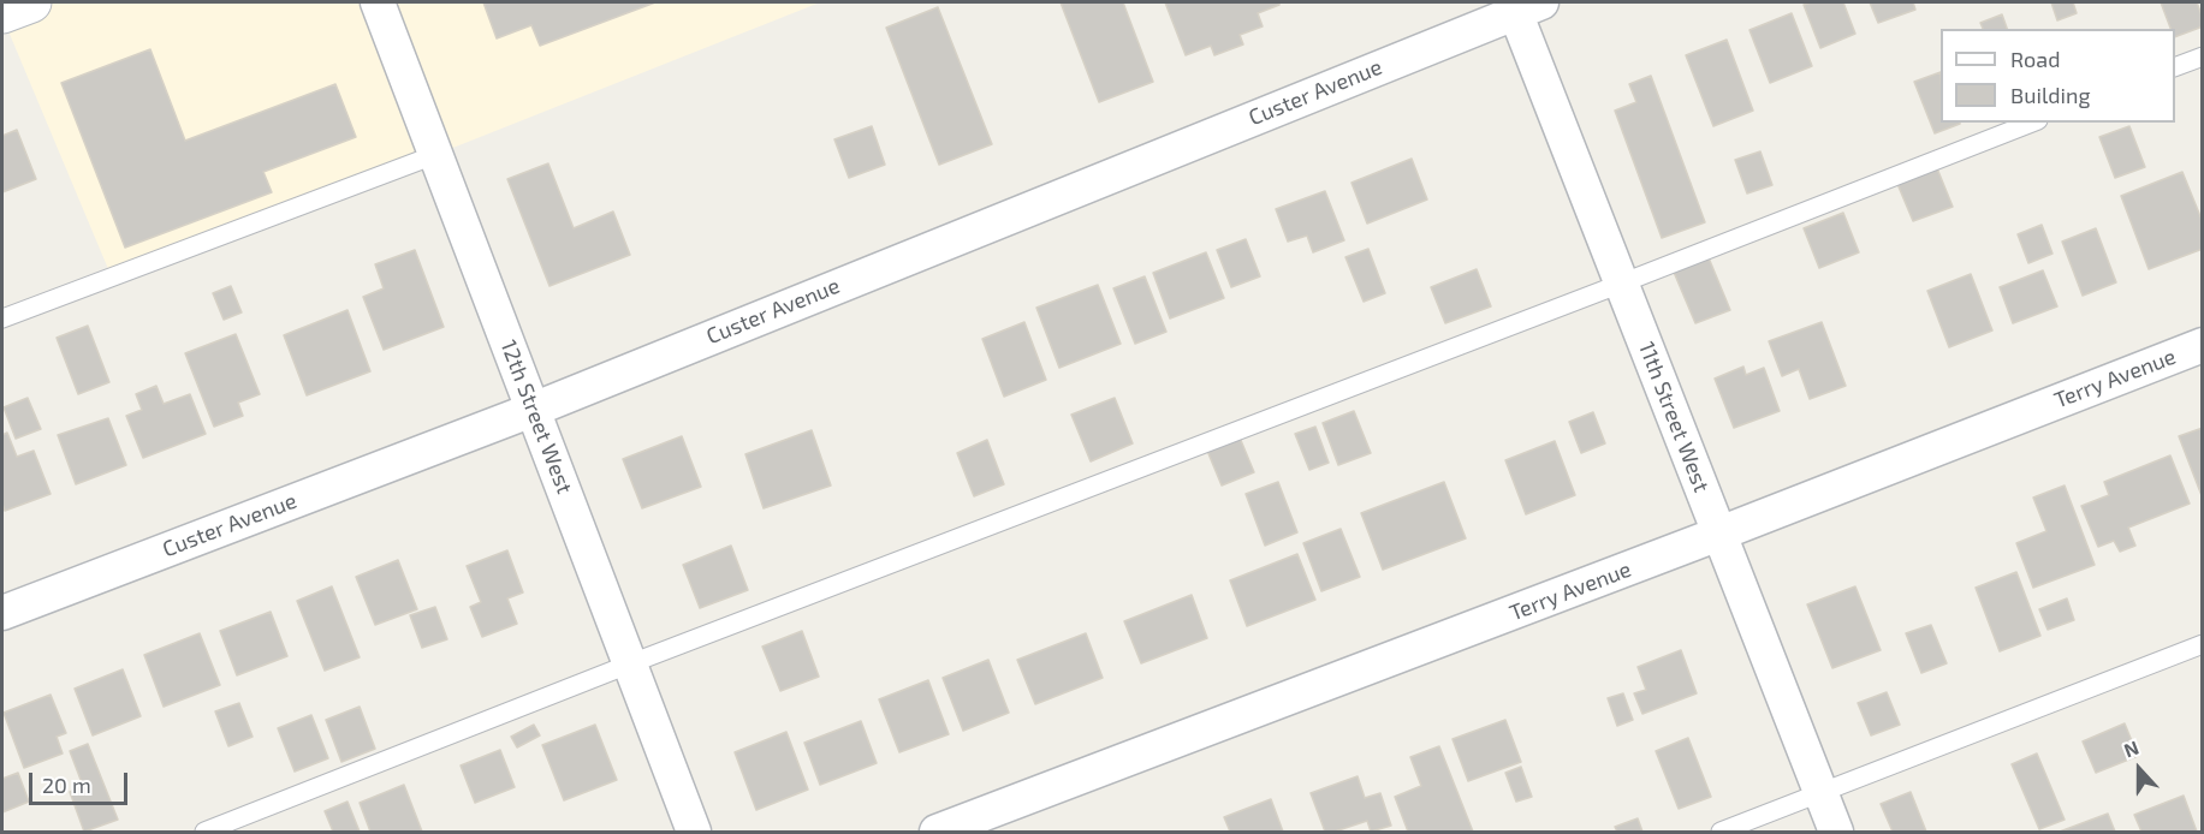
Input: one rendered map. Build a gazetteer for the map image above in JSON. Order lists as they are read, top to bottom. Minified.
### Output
{"streets":{"street":["Custer Avenue","Terry Avenue","12th Street West","11th Street West"]},"crossings":[["Custer Avenue","12th Street West"],["Custer Avenue","11th Street West"],["Terry Avenue","11th Street West"]],"legend":["Road","Building"],"scale_bar":"20 m","north":"top"}
